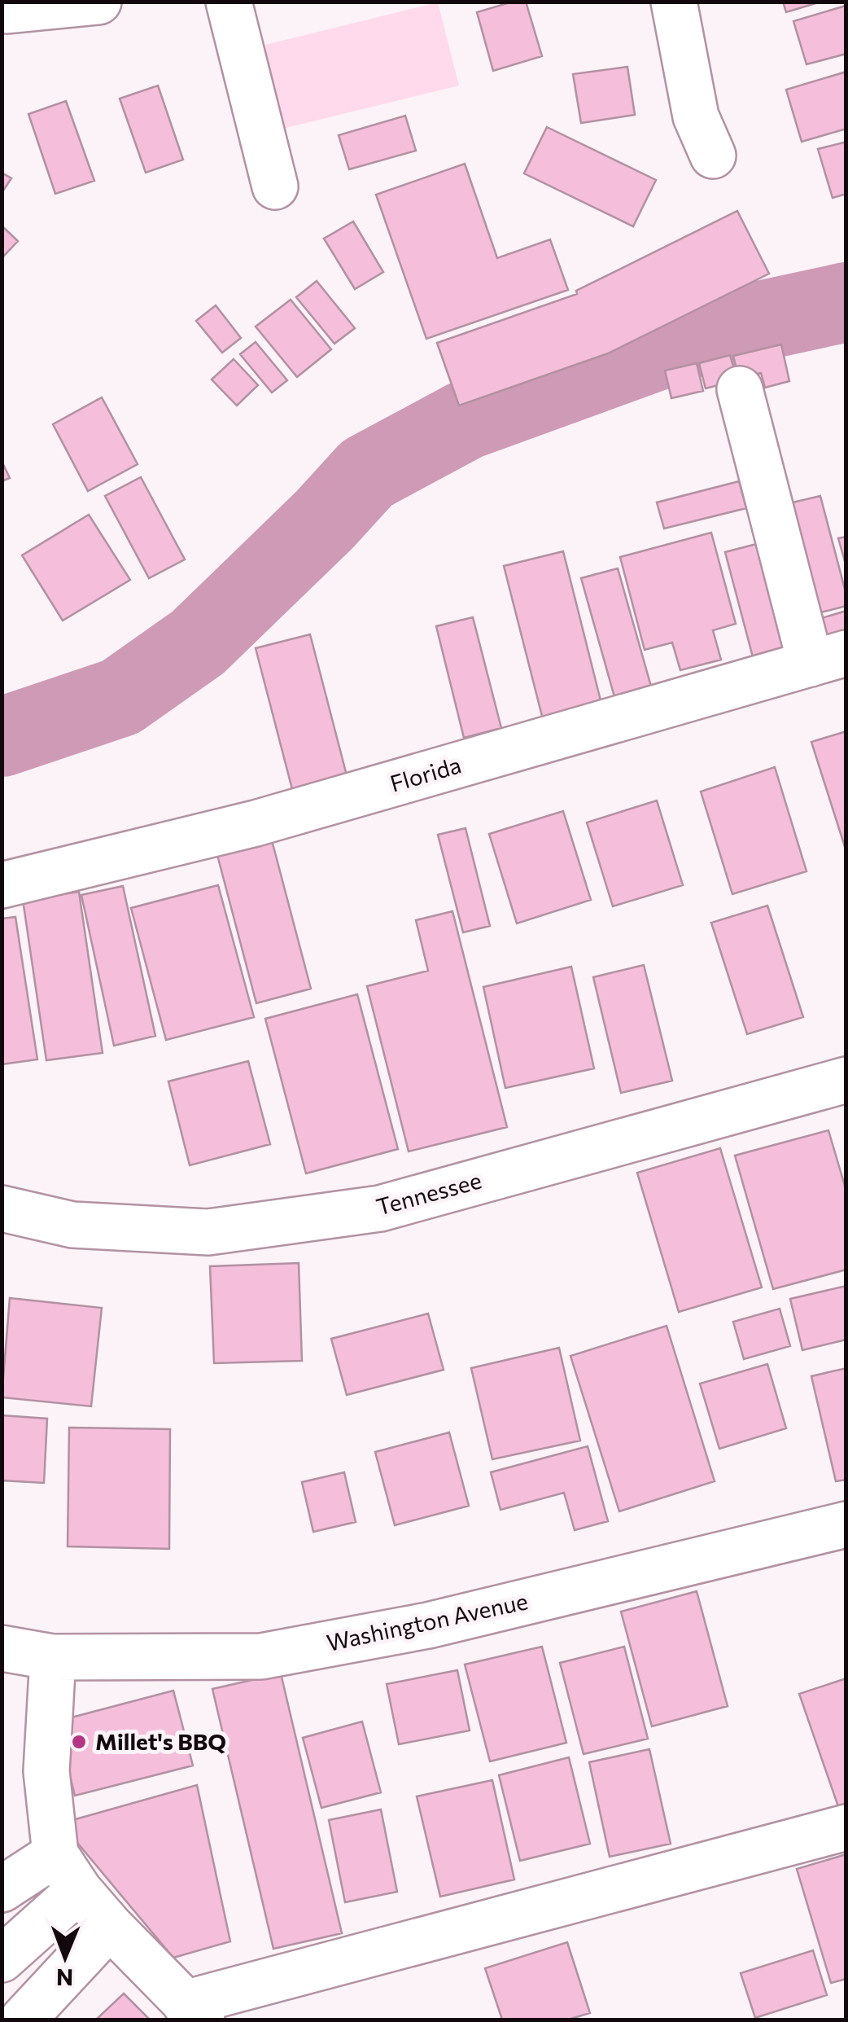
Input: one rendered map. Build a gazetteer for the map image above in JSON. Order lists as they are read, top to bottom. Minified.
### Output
{"streets":{"street":["Florida","Tennessee","Washington Avenue"]},"places":["Millet's BBQ"],"north":"bottom"}
